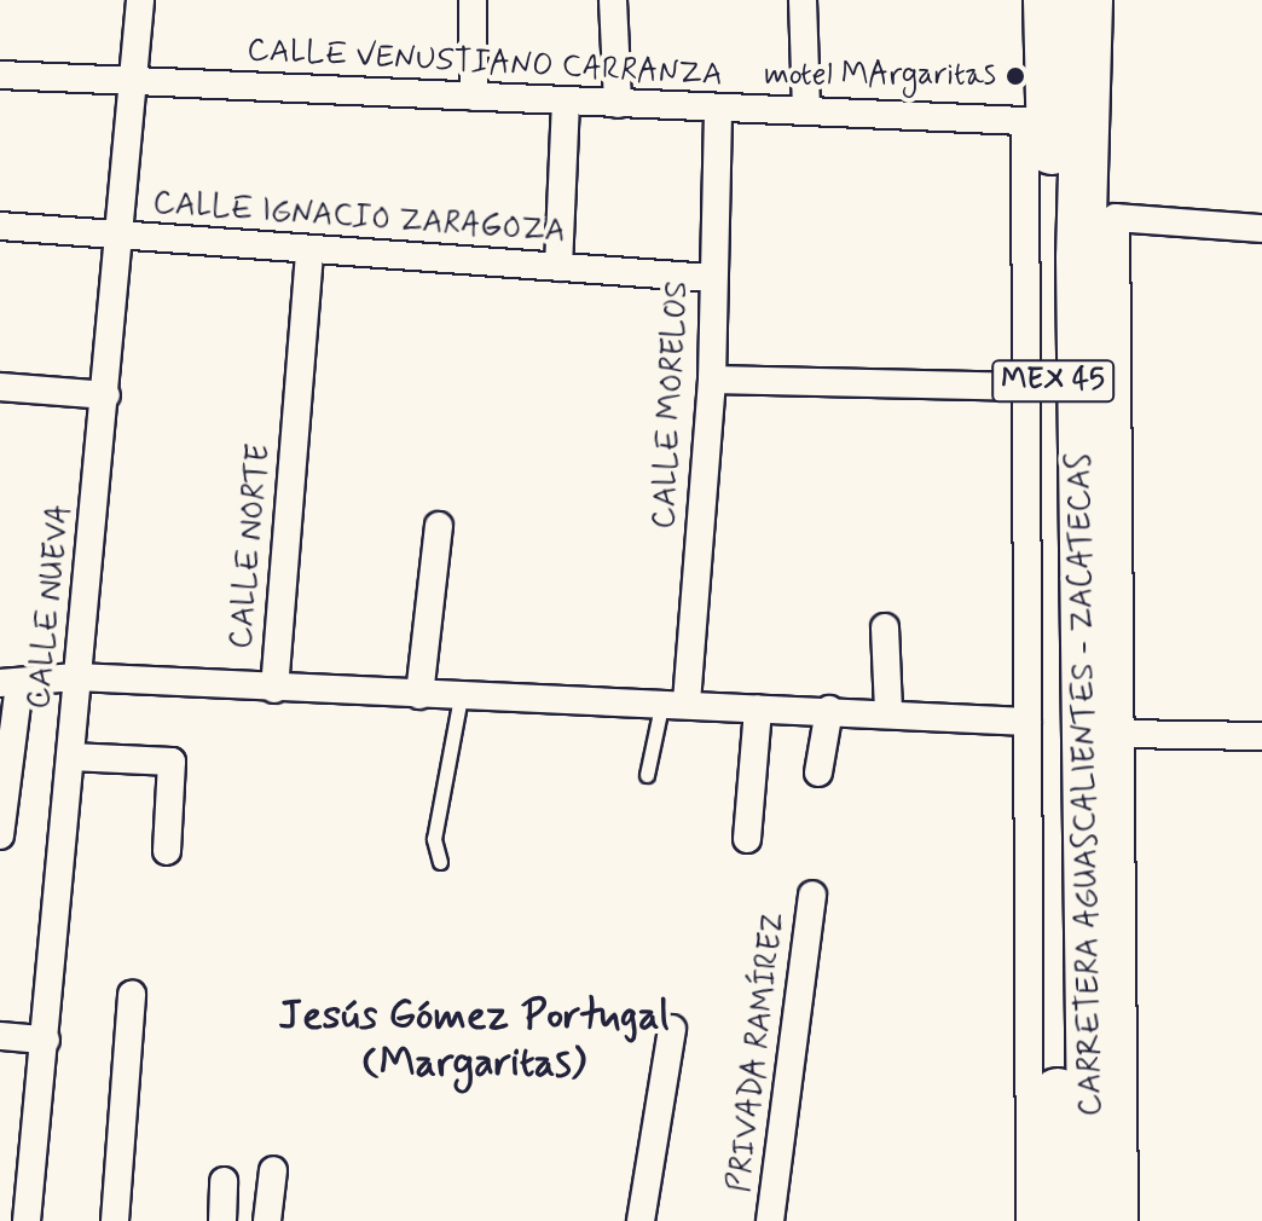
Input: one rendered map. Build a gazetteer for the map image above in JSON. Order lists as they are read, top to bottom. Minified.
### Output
{"streets":{"highway":["MEX 45","CARRETERA AGUASCALIENTES - ZACATECAS"],"street":["CALLE VENUSTIANO CARRANZA","CALLE IGNACIO ZARAGOZA","CALLE MORELOS","CALLE NORTE","CALLE NUEVA","PRIVADA RAMÍREZ"]},"crossings":[["CALLE VENUSTIANO CARRANZA","CALLE MORELOS"],["CALLE VENUSTIANO CARRANZA","CALLE NUEVA"],["CALLE IGNACIO ZARAGOZA","CALLE MORELOS"],["CALLE IGNACIO ZARAGOZA","CALLE NORTE"],["CALLE IGNACIO ZARAGOZA","CALLE NUEVA"],["CALLE NORTE","CALLE NUEVA"]],"districts":["Jesús Gómez Portugal (Margaritas)"],"places":["motel MArgaritas"]}
